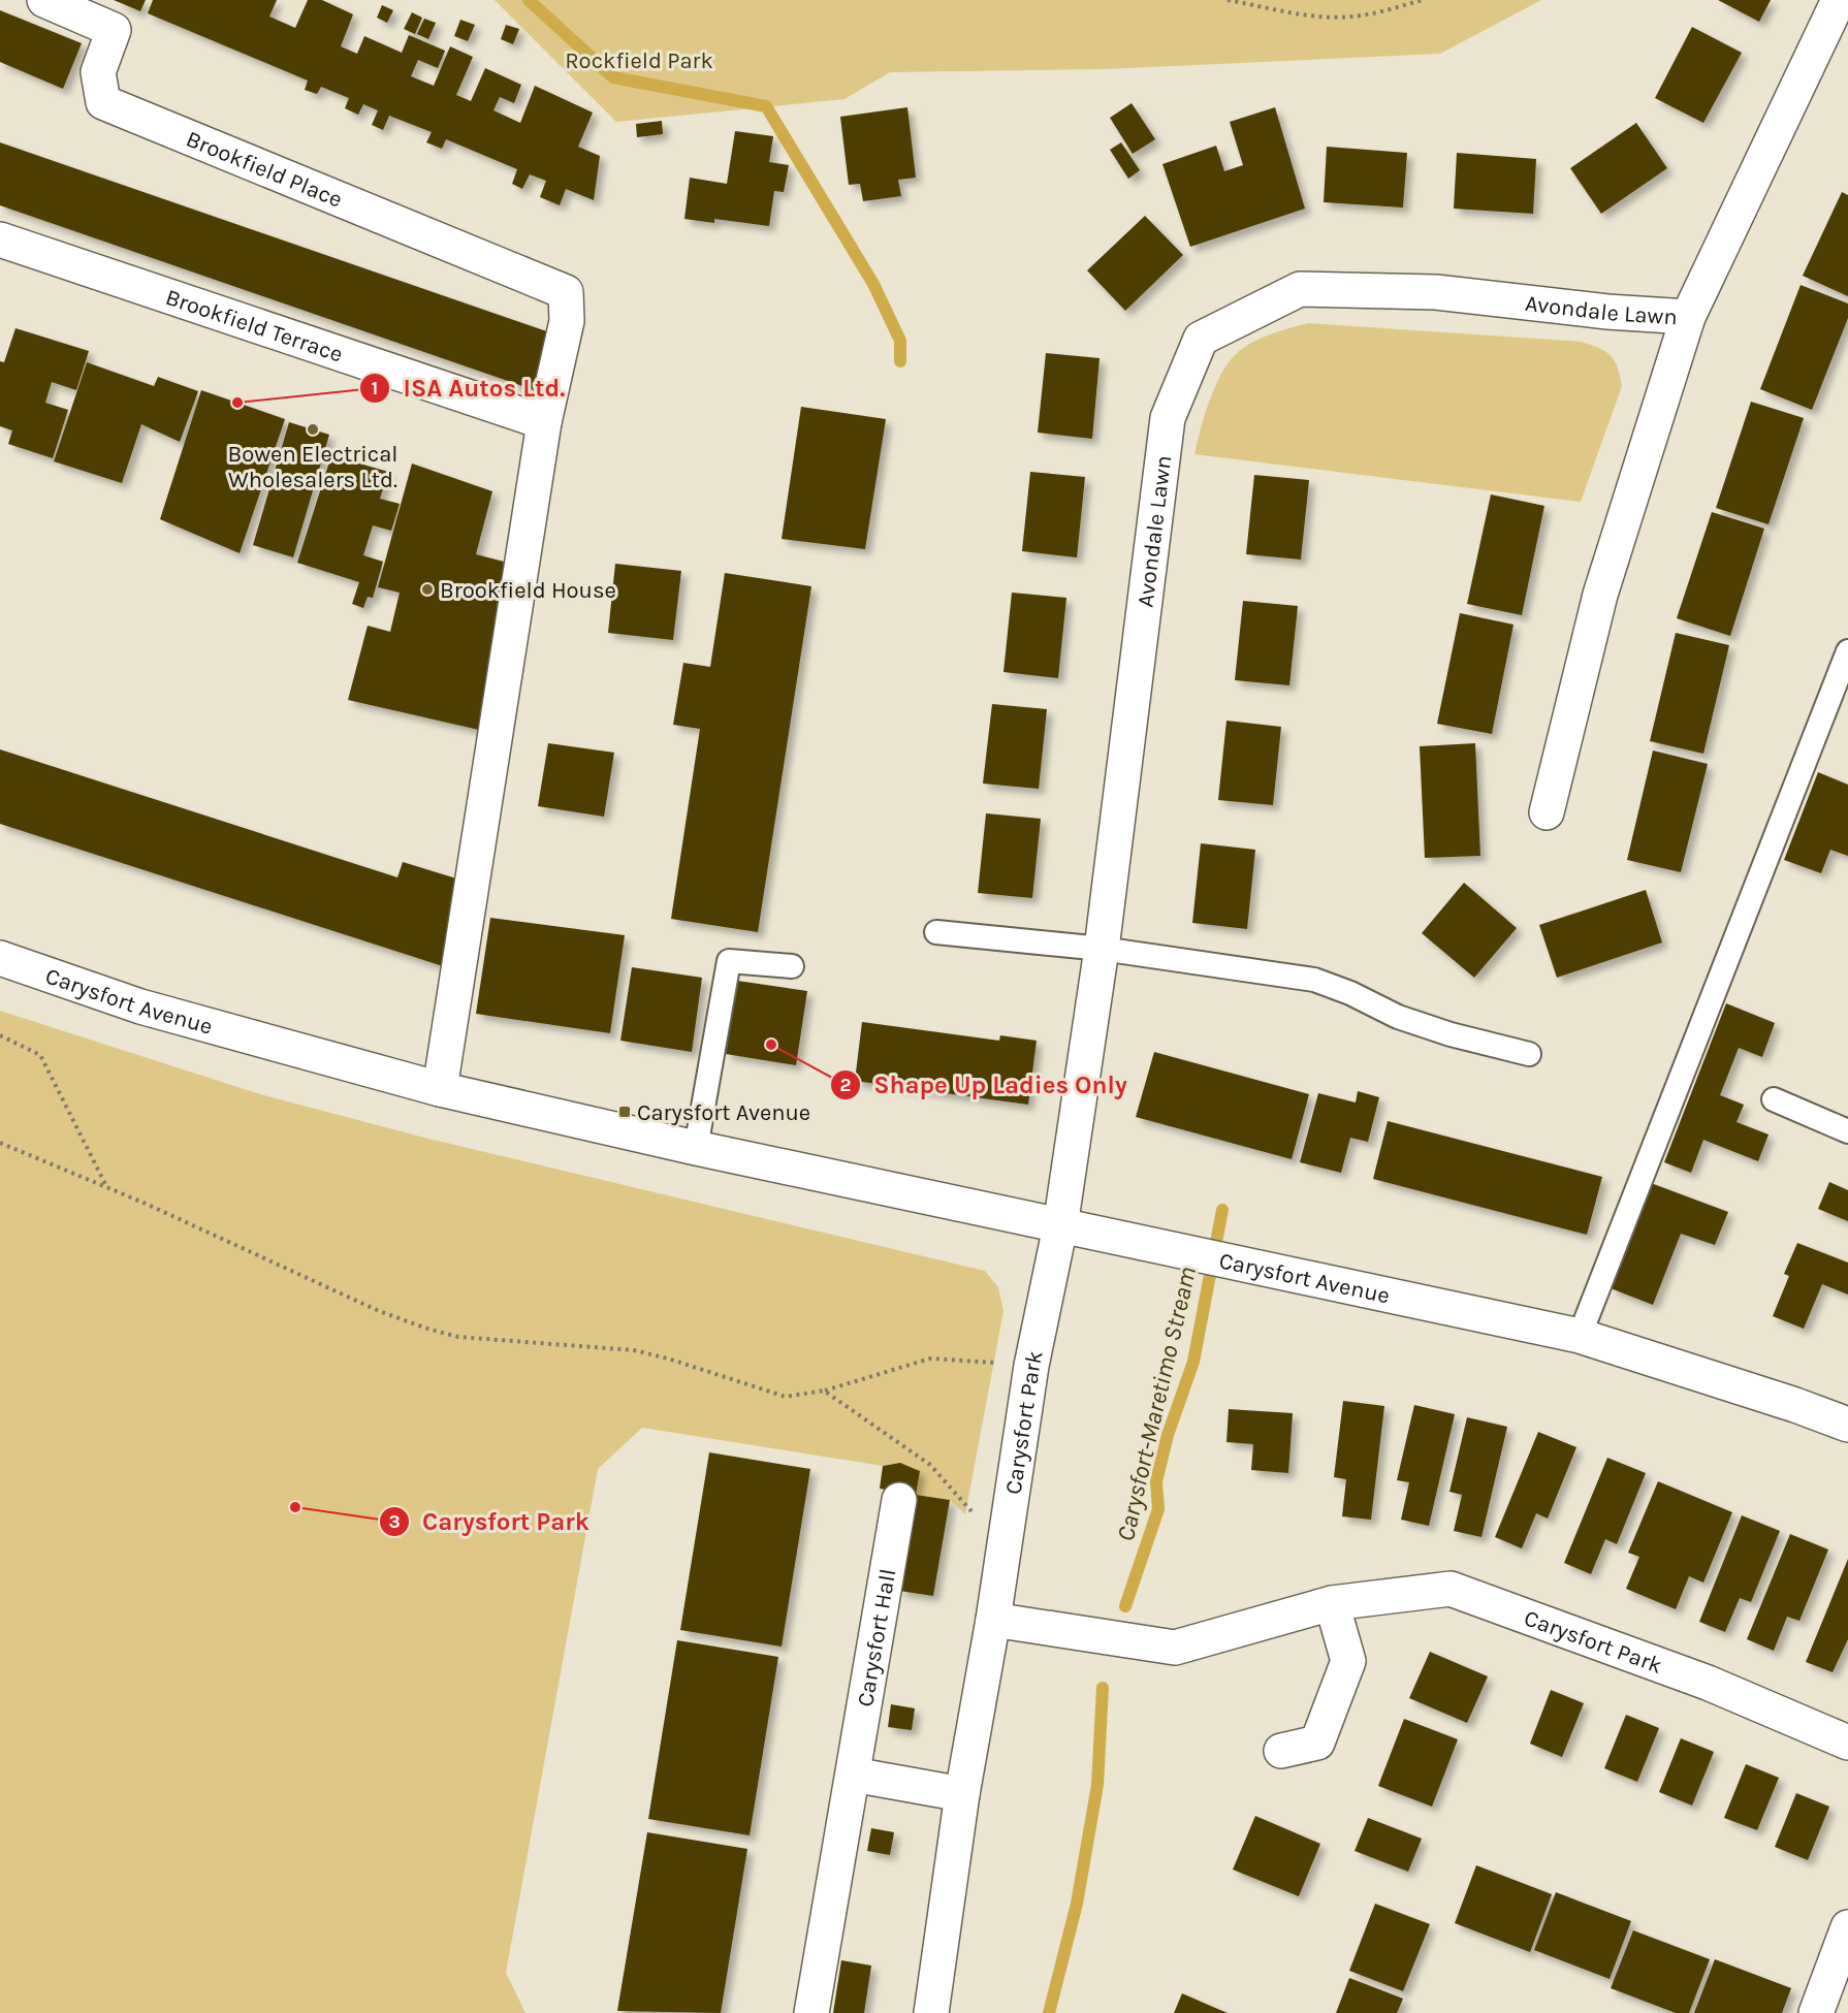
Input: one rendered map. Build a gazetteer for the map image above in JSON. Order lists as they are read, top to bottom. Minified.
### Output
{"streets":{"street":["Brookfield Place","Avondale Lawn","Brookfield Terrace","Carysfort Avenue","Carysfort Park","Carysfort Hall"]},"crossings":[["Brookfield Place","Brookfield Terrace"],["Avondale Lawn","Carysfort Avenue"],["Avondale Lawn","Carysfort Park"],["Carysfort Avenue","Carysfort Park"]],"water":["Carysfort-Maretimo Stream"],"parks":["Rockfield Park"],"places":{"other":["ISA Autos Ltd.","Bowen Electrical Wholesalers Ltd.","Brookfield House","Shape Up Ladies Only","Carysfort Park"],"transit":["Carysfort Avenue"]}}
